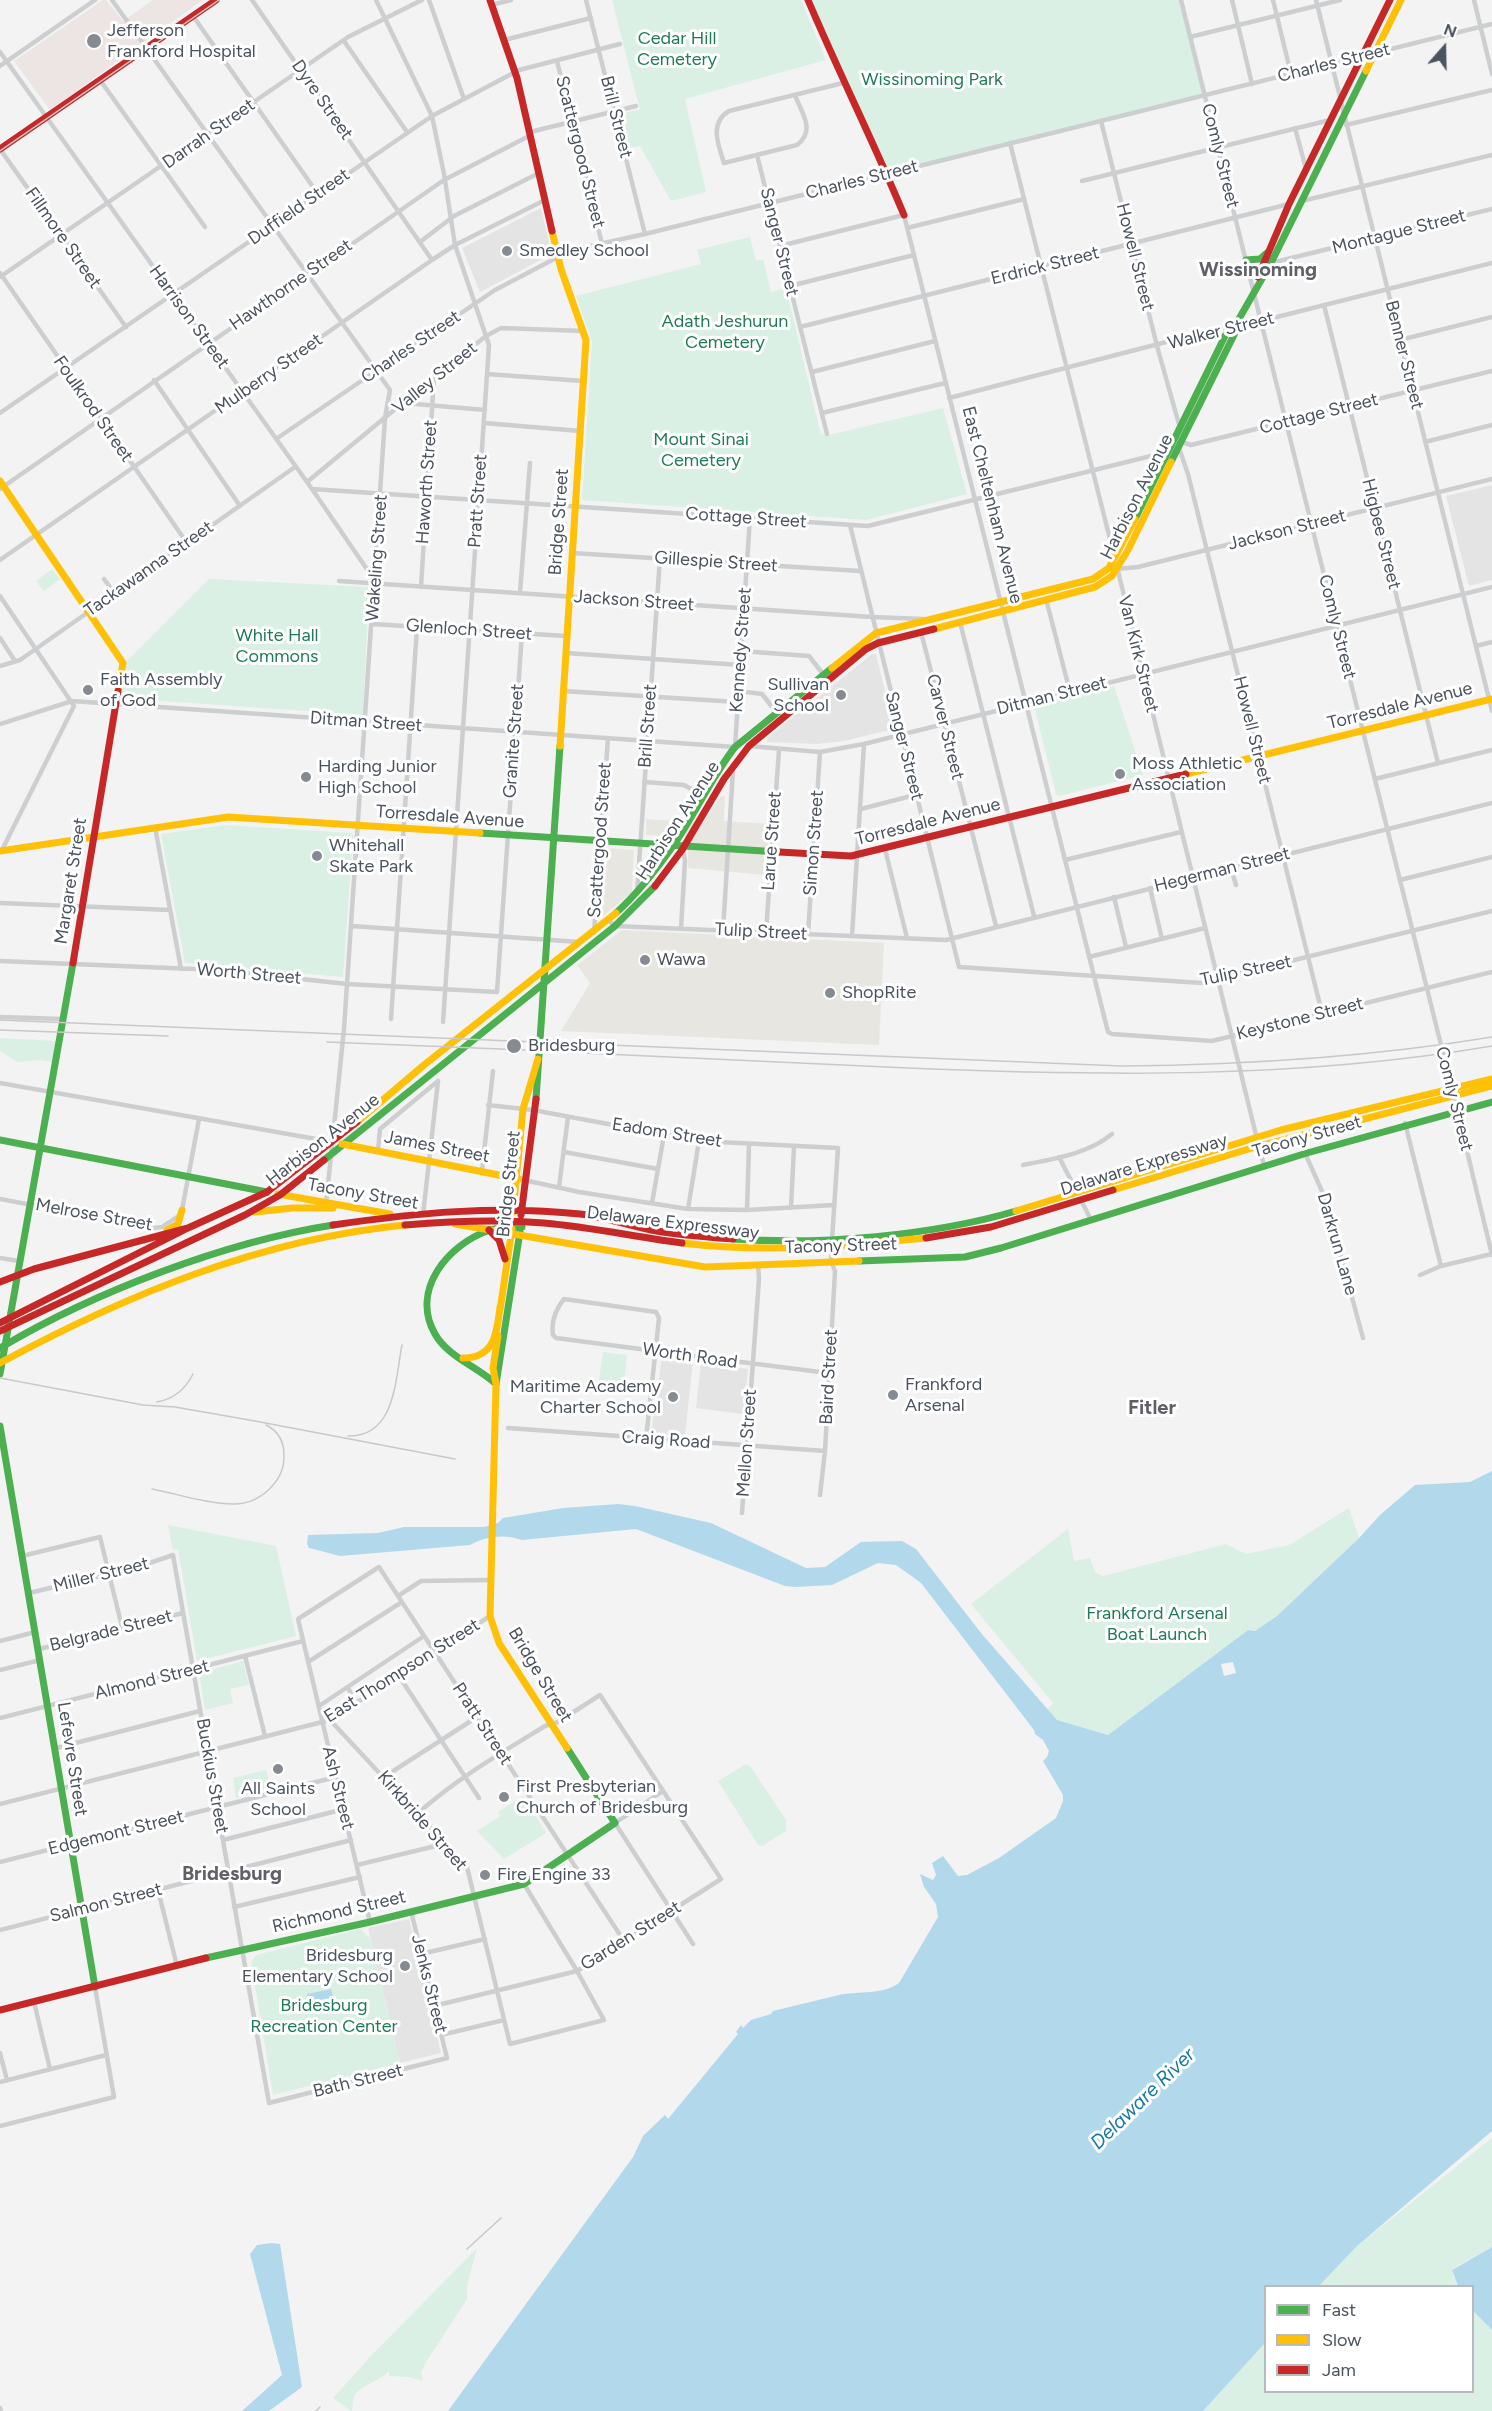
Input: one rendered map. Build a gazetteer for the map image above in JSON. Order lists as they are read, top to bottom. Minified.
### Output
{"streets":{"main road":["Harbison Avenue","East Cheltenham Avenue","Bridge Street","Torresdale Avenue","Margaret Street","Tacony Street","James Street","Delaware Expressway","Lefevre Street","Richmond Street"],"street":["Charles Street","Dyre Street","Brill Street","Darrah Street","Scattergood Street","Comly Street","Duffield Street","Montague Street","Fillmore Street","Sanger Street","Howell Street","Erdrick Street","Hawthorne Street","Harrison Street","Walker Street","Benner Street","Mulberry Street","Valley Street","Foulkrod Street","Cottage Street","Haworth Street","Pratt Street","Jackson Street","Higbee Street","Wakeling Street","Gillespie Street","Tackawanna Street","Glenloch Street","Kennedy Street","Van Kirk Street","Ditman Street","Carver Street","Granite Street","Larue Street","Simon Street","Hegerman Street","Tulip Street","Worth Street","Keystone Street","Eadom Street","Melrose Street","Darkrun Lane","Worth Road","Baird Street","Craig Road","Mellon Street","Miller Street","Belgrade Street","East Thompson Street","Almond Street","Buckius Street","Ash Street","Kirkbride Street","Edgemont Street","Salmon Street","Garden Street","Jenks Street","Bath Street"]},"crossings":[["Charles Street","Brill Street"],["Charles Street","Scattergood Street"],["Charles Street","Comly Street"],["Charles Street","Sanger Street"],["Charles Street","Howell Street"],["Charles Street","Harrison Street"],["Charles Street","Benner Street"],["Charles Street","Harbison Avenue"],["Charles Street","Pratt Street"],["Charles Street","East Cheltenham Avenue"],["Charles Street","Bridge Street"],["Charles Street","Wakeling Street"],["Charles Street","Van Kirk Street"],["Dyre Street","Darrah Street"],["Dyre Street","Duffield Street"],["Dyre Street","Hawthorne Street"],["Dyre Street","Mulberry Street"],["Brill Street","Duffield Street"],["Brill Street","Hawthorne Street"],["Brill Street","Harbison Avenue"],["Brill Street","Jackson Street"],["Brill Street","Gillespie Street"],["Brill Street","Ditman Street"],["Brill Street","Torresdale Avenue"],["Darrah Street","Fillmore Street"],["Darrah Street","Harrison Street"],["Darrah Street","Foulkrod Street"],["Darrah Street","Pratt Street"],["Darrah Street","Wakeling Street"],["Scattergood Street","Duffield Street"],["Scattergood Street","Hawthorne Street"],["Scattergood Street","Harbison Avenue"],["Scattergood Street","Ditman Street"],["Scattergood Street","Torresdale Avenue"],["Comly Street","Erdrick Street"],["Comly Street","Walker Street"],["Comly Street","Cottage Street"],["Comly Street","Harbison Avenue"],["Comly Street","Jackson Street"],["Comly Street","Ditman Street"],["Comly Street","Torresdale Avenue"],["Comly Street","Hegerman Street"],["Comly Street","Tulip Street"],["Comly Street","Keystone Street"],["Comly Street","Tacony Street"],["Duffield Street","Fillmore Street"],["Duffield Street","Harrison Street"],["Duffield Street","Foulkrod Street"],["Duffield Street","Pratt Street"],["Duffield Street","Bridge Street"],["Duffield Street","Wakeling Street"],["Montague Street","Benner Street"],["Montague Street","Harbison Avenue"],["Sanger Street","Erdrick Street"],["Sanger Street","Cottage Street"],["Sanger Street","Harbison Avenue"],["Sanger Street","Jackson Street"],["Sanger Street","Gillespie Street"],["Sanger Street","Ditman Street"],["Sanger Street","Torresdale Avenue"],["Sanger Street","Hegerman Street"],["Sanger Street","Tulip Street"],["Howell Street","Erdrick Street"],["Howell Street","Walker Street"],["Howell Street","Cottage Street"],["Howell Street","Harbison Avenue"],["Howell Street","Jackson Street"],["Howell Street","Ditman Street"],["Howell Street","Torresdale Avenue"],["Howell Street","Hegerman Street"],["Howell Street","Tulip Street"],["Howell Street","Keystone Street"],["Erdrick Street","Harbison Avenue"],["Erdrick Street","East Cheltenham Avenue"],["Erdrick Street","Van Kirk Street"],["Hawthorne Street","Harrison Street"],["Hawthorne Street","Foulkrod Street"],["Hawthorne Street","Pratt Street"],["Hawthorne Street","Bridge Street"],["Hawthorne Street","Wakeling Street"],["Hawthorne Street","Margaret Street"],["Harrison Street","Mulberry Street"],["Harrison Street","Valley Street"],["Harrison Street","Cottage Street"],["Harrison Street","Jackson Street"],["Harrison Street","Wakeling Street"],["Harrison Street","Tackawanna Street"],["Walker Street","Benner Street"],["Walker Street","Harbison Avenue"],["Walker Street","East Cheltenham Avenue"],["Walker Street","Higbee Street"],["Walker Street","Van Kirk Street"],["Benner Street","Cottage Street"],["Benner Street","Harbison Avenue"],["Benner Street","Jackson Street"],["Benner Street","Ditman Street"],["Benner Street","Torresdale Avenue"],["Mulberry Street","Foulkrod Street"],["Mulberry Street","Pratt Street"],["Mulberry Street","Bridge Street"],["Mulberry Street","Wakeling Street"],["Mulberry Street","Margaret Street"],["Valley Street","Haworth Street"],["Valley Street","Pratt Street"],["Valley Street","Bridge Street"],["Valley Street","Wakeling Street"],["Foulkrod Street","Tackawanna Street"],["Cottage Street","Haworth Street"],["Cottage Street","Harbison Avenue"],["Cottage Street","Pratt Street"],["Cottage Street","East Cheltenham Avenue"],["Cottage Street","Bridge Street"],["Cottage Street","Higbee Street"],["Cottage Street","Wakeling Street"],["Cottage Street","Kennedy Street"],["Cottage Street","Van Kirk Street"],["Haworth Street","Jackson Street"],["Harbison Avenue","East Cheltenham Avenue"],["Harbison Avenue","Bridge Street"],["Harbison Avenue","Jackson Street"],["Harbison Avenue","Wakeling Street"],["Harbison Avenue","Kennedy Street"],["Harbison Avenue","Van Kirk Street"],["Harbison Avenue","Ditman Street"],["Harbison Avenue","Torresdale Avenue"],["Harbison Avenue","Carver Street"],["Harbison Avenue","Margaret Street"],["Harbison Avenue","Tulip Street"],["Harbison Avenue","Tacony Street"],["Harbison Avenue","James Street"],["Pratt Street","Jackson Street"],["Pratt Street","Glenloch Street"],["Pratt Street","Ditman Street"],["Pratt Street","Torresdale Avenue"],["Pratt Street","Worth Street"],["Pratt Street","East Thompson Street"],["Pratt Street","Ash Street"],["Pratt Street","Richmond Street"],["Pratt Street","Garden Street"],["East Cheltenham Avenue","Ditman Street"],["East Cheltenham Avenue","Torresdale Avenue"],["East Cheltenham Avenue","Hegerman Street"],["East Cheltenham Avenue","Tulip Street"],["East Cheltenham Avenue","Keystone Street"],["Bridge Street","Jackson Street"],["Bridge Street","Gillespie Street"],["Bridge Street","Glenloch Street"],["Bridge Street","Ditman Street"],["Bridge Street","Torresdale Avenue"],["Bridge Street","Eadom Street"],["Bridge Street","Tacony Street"],["Bridge Street","James Street"],["Bridge Street","East Thompson Street"],["Bridge Street","Richmond Street"],["Bridge Street","Garden Street"],["Jackson Street","Higbee Street"],["Jackson Street","Wakeling Street"],["Jackson Street","Kennedy Street"],["Jackson Street","Van Kirk Street"],["Higbee Street","Ditman Street"],["Higbee Street","Torresdale Avenue"],["Wakeling Street","Glenloch Street"],["Wakeling Street","Ditman Street"],["Wakeling Street","Torresdale Avenue"],["Wakeling Street","Worth Street"],["Wakeling Street","Tacony Street"],["Wakeling Street","James Street"],["Gillespie Street","Kennedy Street"],["Tackawanna Street","Margaret Street"],["Glenloch Street","Granite Street"],["Kennedy Street","Ditman Street"],["Van Kirk Street","Ditman Street"],["Van Kirk Street","Torresdale Avenue"],["Van Kirk Street","Hegerman Street"],["Van Kirk Street","Tulip Street"],["Van Kirk Street","Keystone Street"],["Van Kirk Street","Tacony Street"],["Ditman Street","Carver Street"],["Ditman Street","Granite Street"],["Ditman Street","Larue Street"],["Ditman Street","Simon Street"],["Ditman Street","Margaret Street"],["Torresdale Avenue","Carver Street"],["Torresdale Avenue","Granite Street"],["Torresdale Avenue","Larue Street"],["Torresdale Avenue","Simon Street"],["Torresdale Avenue","Margaret Street"],["Carver Street","Hegerman Street"],["Granite Street","Worth Street"],["Larue Street","Tulip Street"],["Simon Street","Tulip Street"],["Hegerman Street","Tulip Street"],["Margaret Street","Worth Street"],["Margaret Street","Tacony Street"],["Margaret Street","James Street"],["Margaret Street","Melrose Street"],["Eadom Street","Baird Street"],["Tacony Street","Darkrun Lane"],["Tacony Street","Baird Street"],["Tacony Street","Mellon Street"],["James Street","Baird Street"],["Worth Road","Baird Street"],["Worth Road","Mellon Street"],["Baird Street","Craig Road"],["Craig Road","Mellon Street"],["Miller Street","Lefevre Street"],["Miller Street","Buckius Street"],["Belgrade Street","Lefevre Street"],["Belgrade Street","Buckius Street"],["East Thompson Street","Lefevre Street"],["East Thompson Street","Buckius Street"],["East Thompson Street","Ash Street"],["East Thompson Street","Kirkbride Street"],["Almond Street","Lefevre Street"],["Almond Street","Buckius Street"],["Almond Street","Ash Street"],["Lefevre Street","Edgemont Street"],["Lefevre Street","Salmon Street"],["Lefevre Street","Richmond Street"],["Buckius Street","Edgemont Street"],["Buckius Street","Salmon Street"],["Buckius Street","Richmond Street"],["Buckius Street","Bath Street"],["Ash Street","Edgemont Street"],["Ash Street","Salmon Street"],["Ash Street","Richmond Street"],["Kirkbride Street","Richmond Street"],["Kirkbride Street","Garden Street"],["Richmond Street","Garden Street"],["Richmond Street","Jenks Street"],["Garden Street","Jenks Street"],["Jenks Street","Bath Street"]],"districts":["Wissinoming","Fitler","Bridesburg"],"water":["Delaware River"],"parks":["Cedar Hill Cemetery","Wissinoming Park","Adath Jeshurun Cemetery","Mount Sinai Cemetery","White Hall Commons","Frankford Arsenal Boat Launch","Bridesburg Recreation Center"],"places":["Jefferson Frankford Hospital","Smedley School","Faith Assembly of God","Sullivan School","Moss Athletic Association","Harding Junior High School","Whitehall Skate Park","Wawa","ShopRite","Bridesburg","Frankford Arsenal","Maritime Academy Charter School","All Saints School","First Presbyterian Church of Bridesburg","Fire Engine 33","Bridesburg Elementary School"],"legend":["Fast","Slow","Jam"],"north":"top"}
